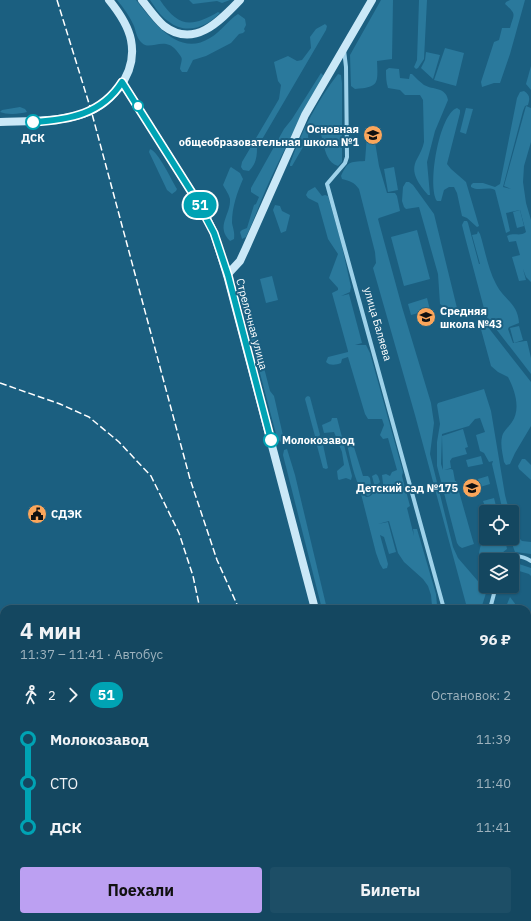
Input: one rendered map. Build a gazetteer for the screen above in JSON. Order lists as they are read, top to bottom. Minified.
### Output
{"streets":{"main road":["Стрелочная улица"],"street":["улица Баляева"]},"places":{"other":["ДСК","Молокозавод"],"school or university":["Основная общеобразовательная школа №1","Средняя школа №43","Детский сад №175"],"public building":["СДЭК"]},"lines":["bus line 51"],"page":{"on_map":"51","heading":["4 мин","11:37 – 11:41 · Автобус","96 ₽"],"legs":["2","51","Остановок: 2"],"list":[{"name":"Молокозавод","value":"11:39"},{"name":"СТО","value":"11:40"},{"name":"ДСК","value":"11:41"}],"buttons":["Поехали","Билеты"]}}
